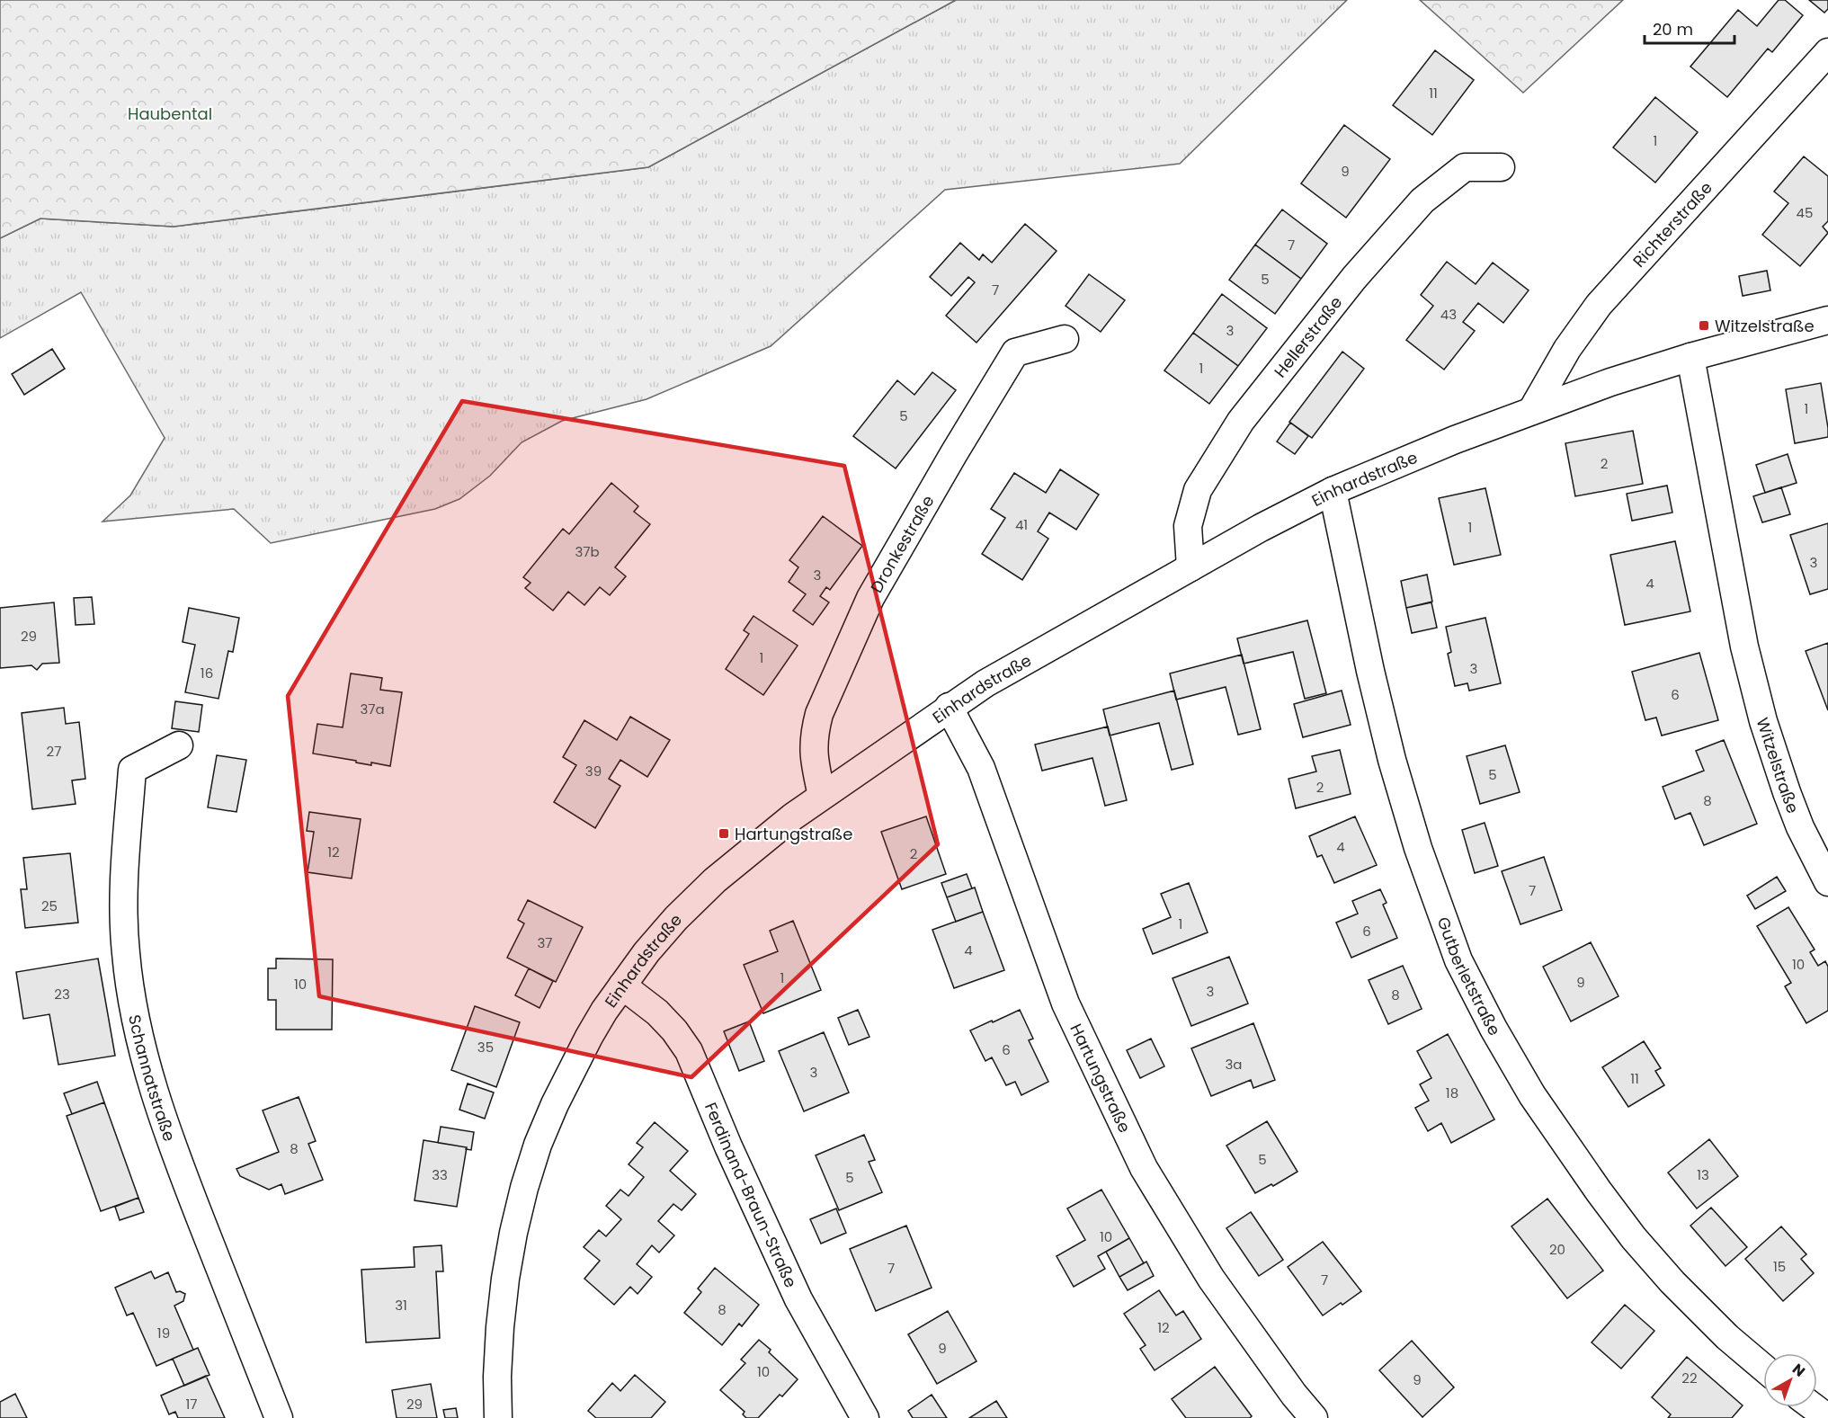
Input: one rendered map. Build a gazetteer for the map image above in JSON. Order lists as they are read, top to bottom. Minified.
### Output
{"streets":{"street":["Richterstraße","Hellerstraße","Einhardstraße","Dronkestraße","Witzelstraße","Gutberletstraße","Schannatstraße","Hartungstraße","Ferdinand-Braun-Straße"]},"crossings":[["Richterstraße","Einhardstraße"],["Hellerstraße","Einhardstraße"],["Einhardstraße","Dronkestraße"],["Einhardstraße","Witzelstraße"],["Einhardstraße","Gutberletstraße"],["Einhardstraße","Hartungstraße"],["Einhardstraße","Ferdinand-Braun-Straße"]],"parks":["Haubental"],"places":{"transit":["Witzelstraße","Hartungstraße"]},"house_numbers":["11","1","9","45","7","5","7","43","3","1","1","5","2","41","1","37b","3","3","4","29","1","3","16","6","37a","27","39","5","2","8","4","12","2","7","25","1","6","37","4","10","1","9","10","3","23","8","35","6","3a","3","11","18","8","5","33","13","5","10","20","15","7","7","31","8","12","19","9","10","22","9","17","29"],"scale_bar":"20 m","north":"top right"}
